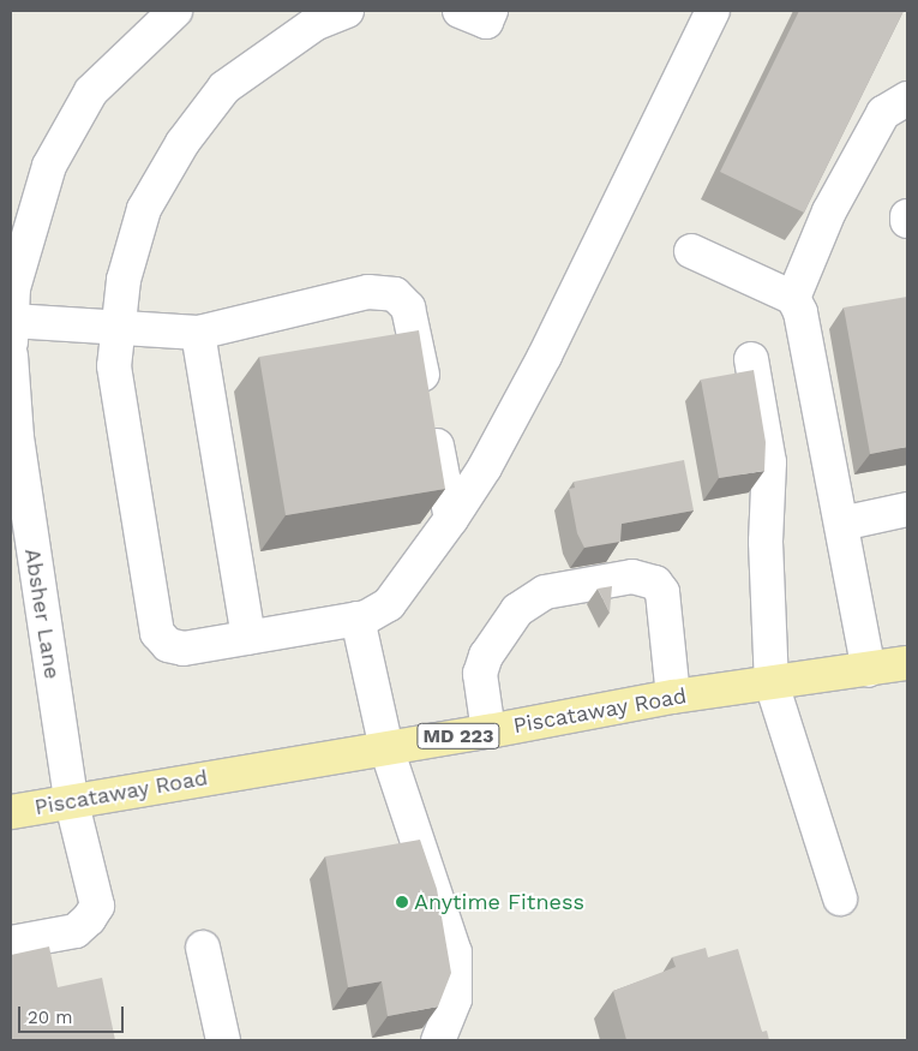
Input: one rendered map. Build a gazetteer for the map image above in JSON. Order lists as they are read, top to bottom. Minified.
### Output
{"streets":{"main road":["Piscataway Road","MD 223"],"street":["Absher Lane"]},"crossings":[["Absher Lane","Piscataway Road"]],"places":["Anytime Fitness"],"scale_bar":"20 m"}
